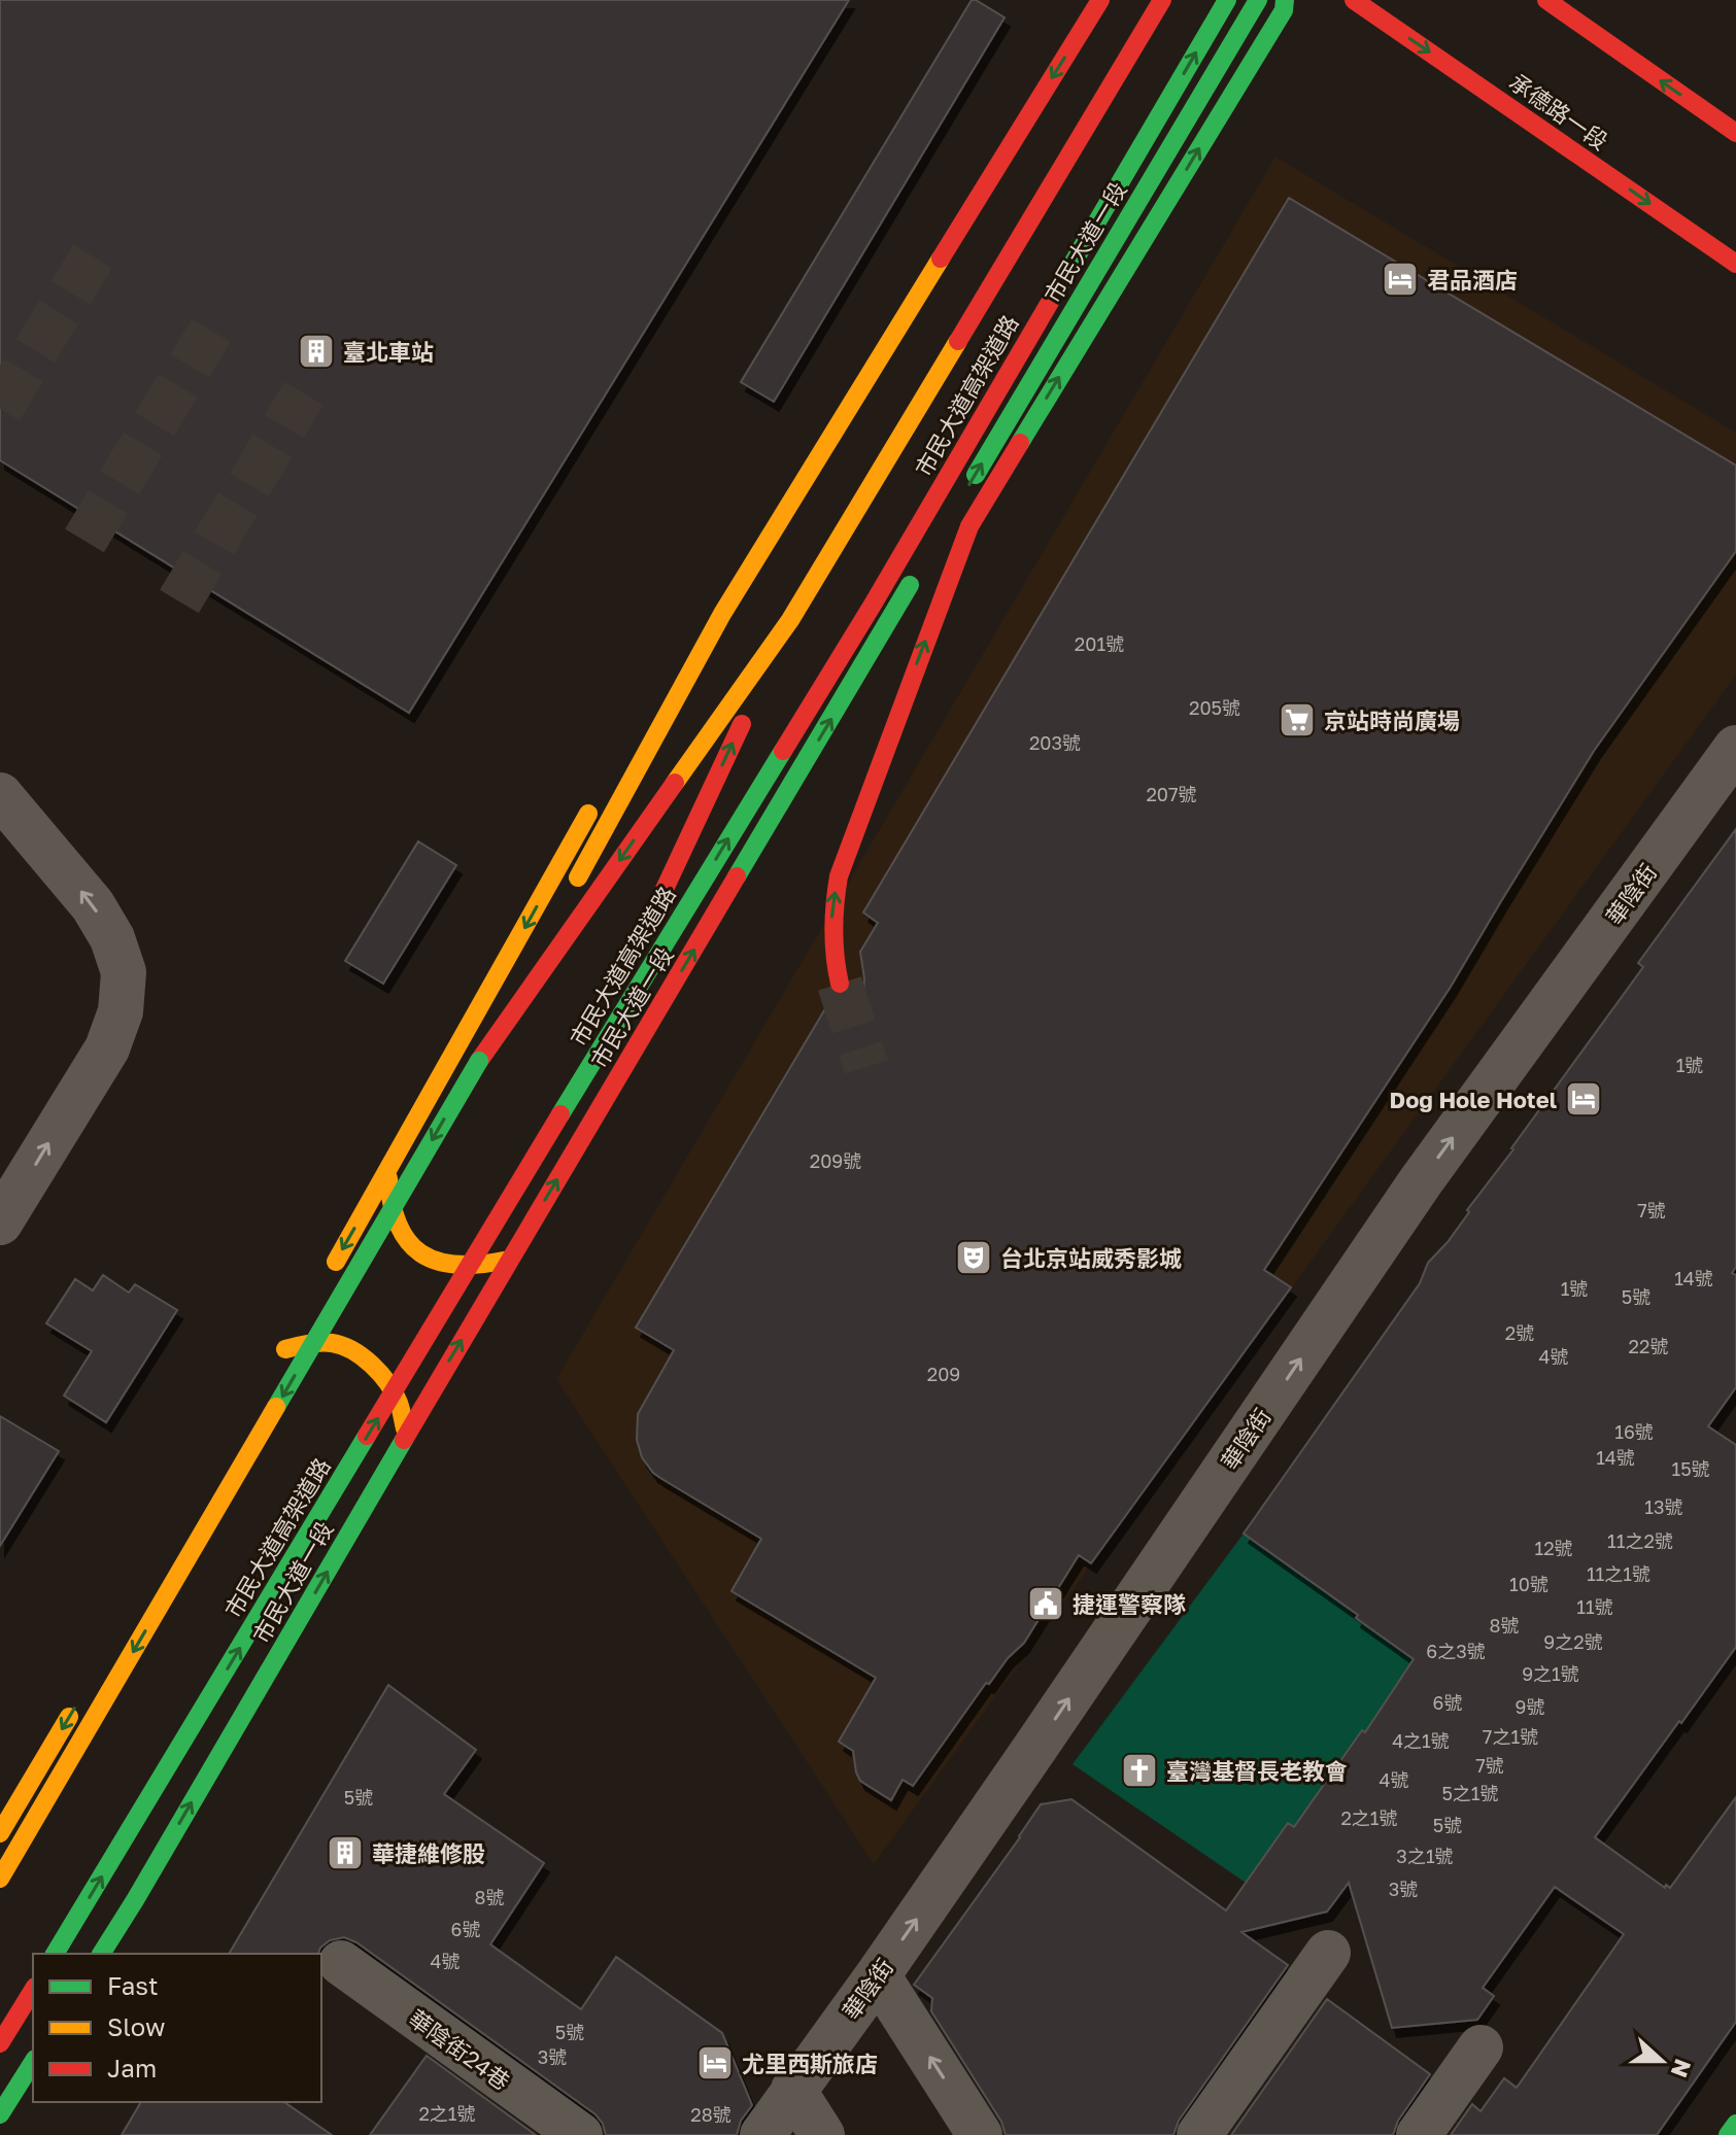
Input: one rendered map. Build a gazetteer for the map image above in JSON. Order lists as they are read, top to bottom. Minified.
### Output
{"streets":{"main road":["承德路一段","市民大道一段","市民大道高架道路"],"street":["華陰街","華陰街24巷"]},"one_way":["華陰街"],"places":{"hotel":["君品酒店","Dog Hole Hotel","尤里西斯旅店"],"building":["臺北車站","華捷維修股"],"supermarket":["京站時尚廣場"],"theatre":["台北京站威秀影城"],"public building":["捷運警察隊"],"church":["臺灣基督長老教會"]},"house_numbers":["201號","205號","203號","207號","1號","209號","7號","14號","1號","5號","2號","22號","4號","209","16號","14號","15號","13號","11之2號","12號","11之1號","10號","11號","8號","9之2號","6之3號","9之1號","6號","9號","7之1號","4之1號","7號","4號","5之1號","5號","2之1號","5號","3之1號","3號","8號","6號","4號","5號","3號","2之1號","28號"],"legend":["Fast","Slow","Jam"],"north":"right"}
